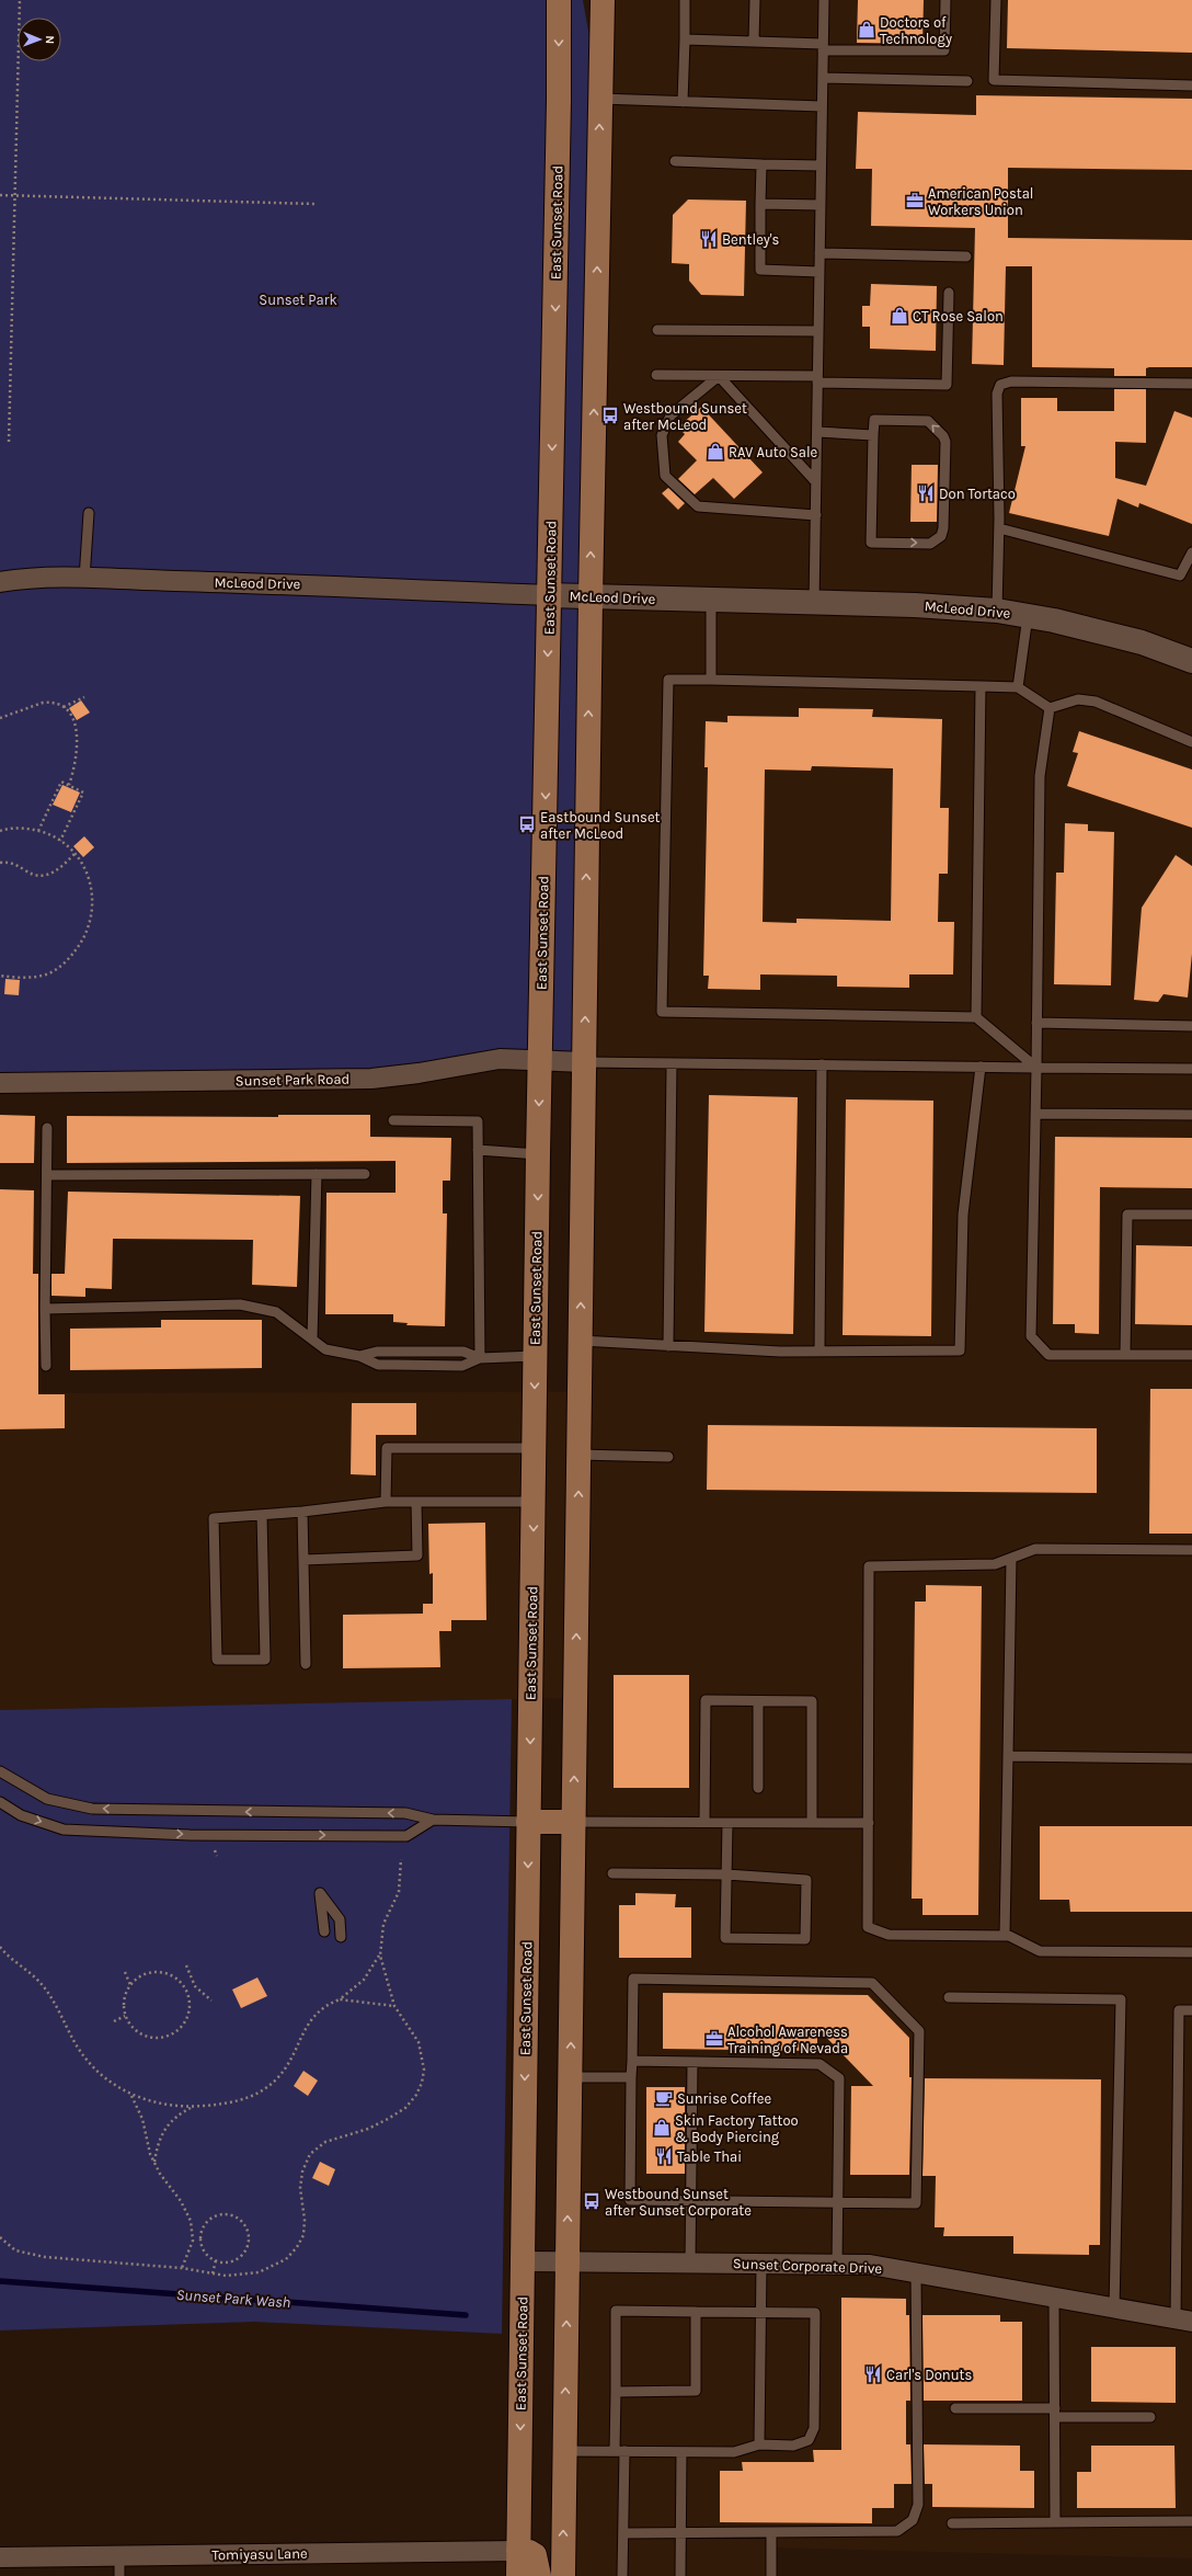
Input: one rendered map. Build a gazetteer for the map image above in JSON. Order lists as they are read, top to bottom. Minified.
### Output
{"streets":{"main road":["East Sunset Road"],"street":["McLeod Drive","Sunset Park Road","Sunset Corporate Drive","Tomiyasu Lane"]},"crossings":[["East Sunset Road","McLeod Drive"],["East Sunset Road","Sunset Park Road"],["East Sunset Road","Sunset Corporate Drive"],["East Sunset Road","Tomiyasu Lane"]],"water":["Sunset Park Wash"],"parks":["Sunset Park"],"places":{"shop":["Doctors of Technology","CT Rose Salon","RAV Auto Sale","Skin Factory Tattoo & Body Piercing"],"office":["American Postal Workers Union","Alcohol Awareness Training of Nevada"],"restaurant":["Bentley's","Don Tortaco","Table Thai","Carl's Donuts"],"bus stop":["Westbound Sunset after McLeod","Eastbound Sunset after McLeod","Westbound Sunset after Sunset Corporate"],"cafe":["Sunrise Coffee"]},"north":"right"}
